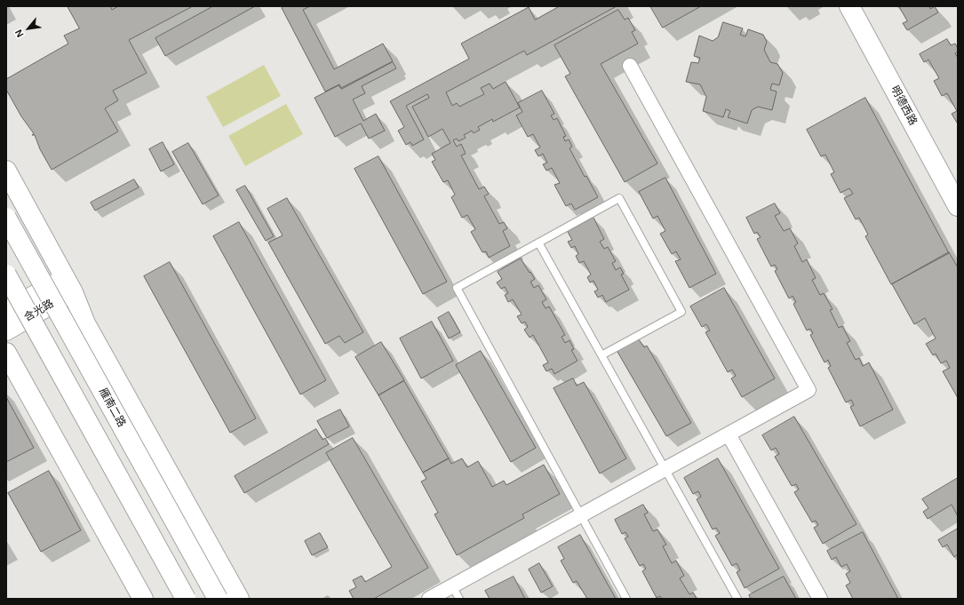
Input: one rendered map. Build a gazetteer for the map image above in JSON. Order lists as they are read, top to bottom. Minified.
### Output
{"streets":{"main road":["明德西路","含光路","雁南二路"]},"north":"bottom left"}
